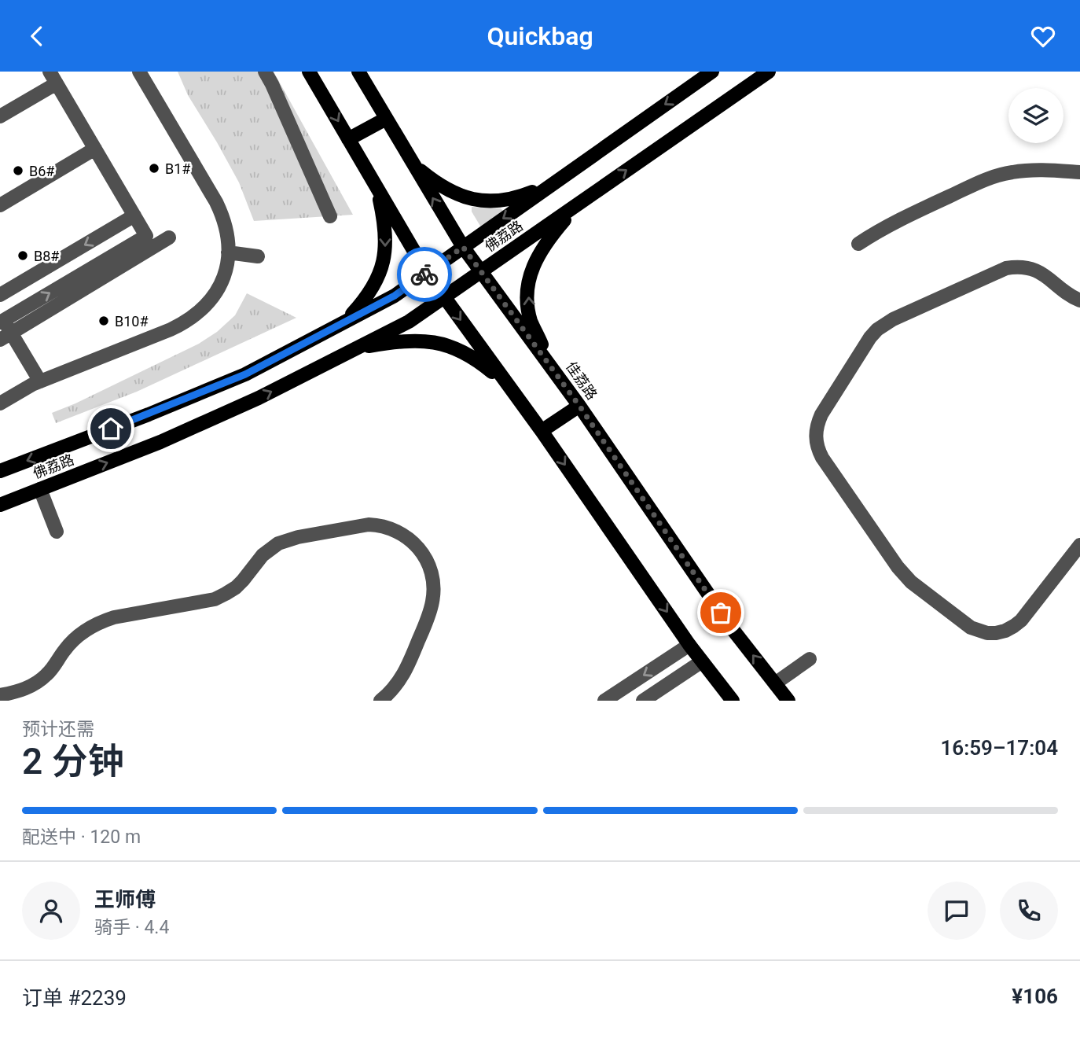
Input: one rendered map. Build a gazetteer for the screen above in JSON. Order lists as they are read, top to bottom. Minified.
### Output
{"streets":{"main road":["佛荔路","佳荔路"]},"crossings":[["佛荔路","佳荔路"]],"places":["B1#","B6#","B8#","B10#"],"page":{"header":"Quickbag","heading":["2 分钟","预计还需","16:59–17:04"],"panel":["王师傅","骑手 · 4.4","订单 #2239","¥106"],"bar":"配送中 · 120 m"}}
